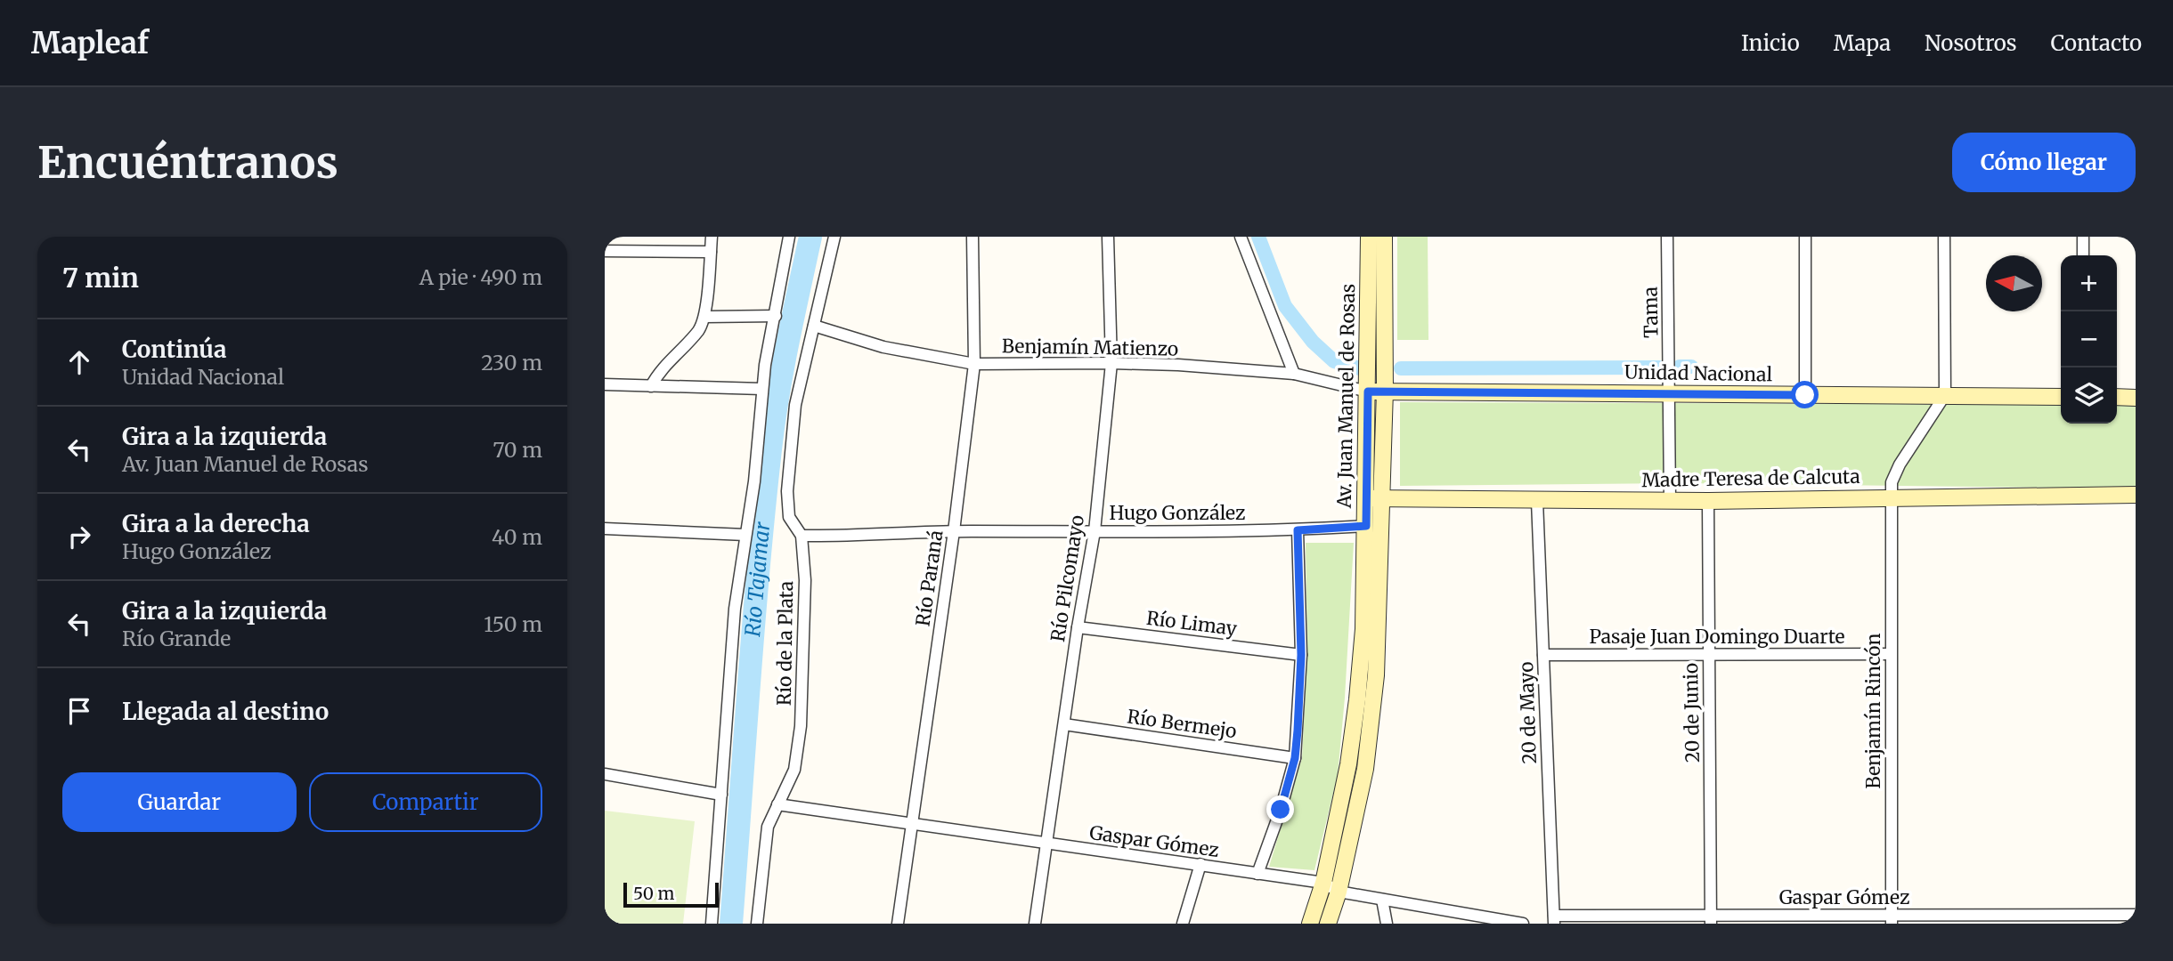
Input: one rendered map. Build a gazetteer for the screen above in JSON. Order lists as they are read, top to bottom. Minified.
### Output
{"streets":{"street":["Tama","Benjamín Matienzo","Unidad Nacional","Av. Juan Manuel de Rosas","Madre Teresa de Calcuta","Hugo González","Río Paraná","Río Pilcomayo","Río Limay","Pasaje Juan Domingo Duarte","Río de la Plata","Benjamín Rincón","20 de Mayo","20 de Junio","Río Bermejo","Gaspar Gómez"]},"crossings":[["Tama","Unidad Nacional"],["Tama","Madre Teresa de Calcuta"],["Benjamín Matienzo","Unidad Nacional"],["Benjamín Matienzo","Av. Juan Manuel de Rosas"],["Benjamín Matienzo","Río Paraná"],["Benjamín Matienzo","Río Pilcomayo"],["Benjamín Matienzo","Río de la Plata"],["Unidad Nacional","Av. Juan Manuel de Rosas"],["Unidad Nacional","Benjamín Rincón"],["Av. Juan Manuel de Rosas","Madre Teresa de Calcuta"],["Av. Juan Manuel de Rosas","Hugo González"],["Av. Juan Manuel de Rosas","Gaspar Gómez"],["Madre Teresa de Calcuta","Benjamín Rincón"],["Madre Teresa de Calcuta","20 de Mayo"],["Madre Teresa de Calcuta","20 de Junio"],["Hugo González","Río Paraná"],["Hugo González","Río Pilcomayo"],["Hugo González","Río de la Plata"],["Río Paraná","Gaspar Gómez"],["Río Pilcomayo","Río Limay"],["Río Pilcomayo","Río Bermejo"],["Río Pilcomayo","Gaspar Gómez"],["Pasaje Juan Domingo Duarte","Benjamín Rincón"],["Pasaje Juan Domingo Duarte","20 de Mayo"],["Pasaje Juan Domingo Duarte","20 de Junio"],["Río de la Plata","Gaspar Gómez"],["Benjamín Rincón","Gaspar Gómez"],["20 de Mayo","Gaspar Gómez"],["20 de Junio","Gaspar Gómez"]],"water":["Río Tajamar"],"scale_bar":"50 m","north":"left","page":{"header":"Mapleaf","nav":["Inicio","Mapa","Nosotros","Contacto"],"buttons":["Cómo llegar",["Guardar","Compartir"]],"title":"Encuéntranos","heading":["7 min","A pie · 490 m"],"map_buttons":["+","−"],"list":[["Continúa","Unidad Nacional","230 m"],["Gira a la izquierda","Av. Juan Manuel de Rosas","70 m"],["Gira a la derecha","Hugo González","40 m"],["Gira a la izquierda","Río Grande","150 m"],"Llegada al destino"],"scale":"50 m"}}
